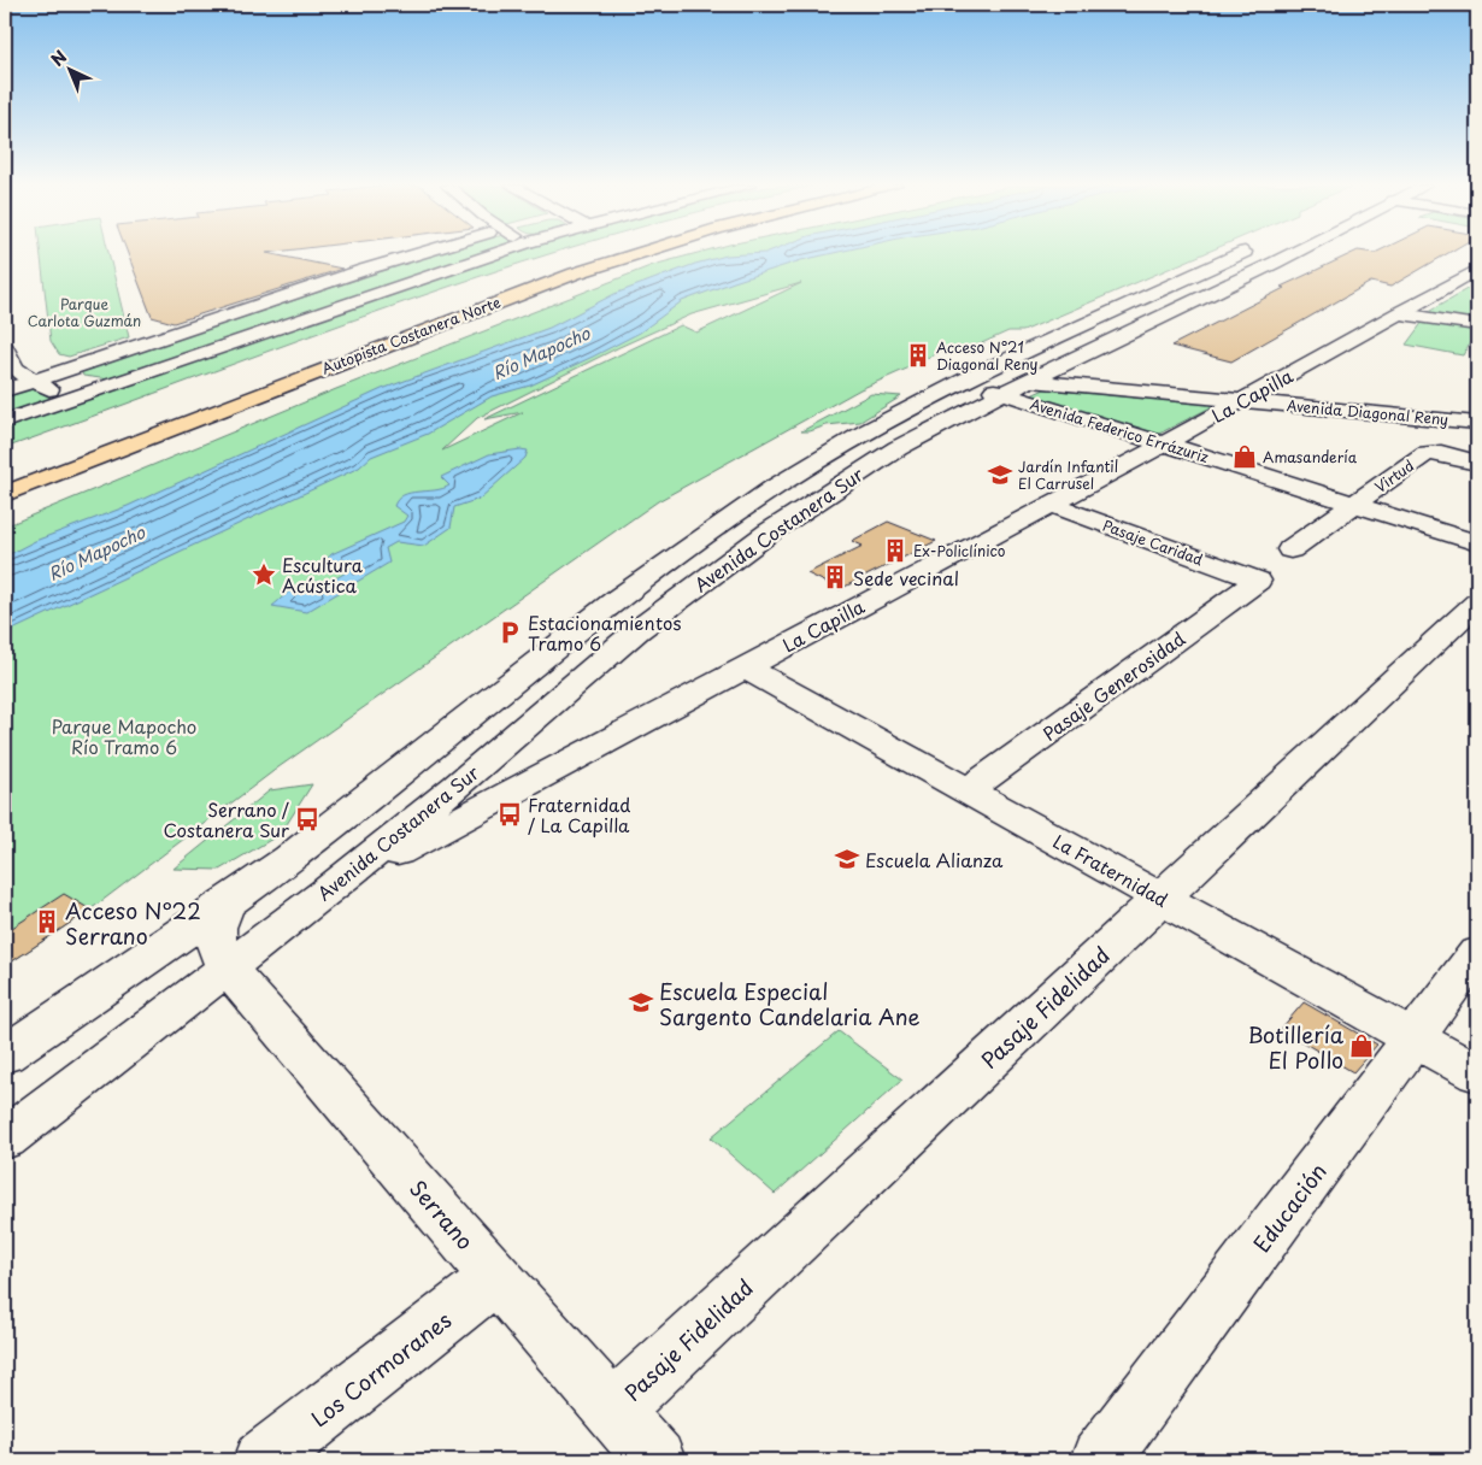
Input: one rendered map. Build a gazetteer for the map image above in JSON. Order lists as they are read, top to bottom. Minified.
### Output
{"streets":{"highway":["Autopista Costanera Norte"],"street":["La Capilla","Avenida Diagonal Reny","Avenida Federico Errázuriz","Virtud","Avenida Costanera Sur","Pasaje Caridad","Pasaje Generosidad","La Fraternidad","Pasaje Fidelidad","Educación","Serrano","Los Cormoranes"]},"crossings":[["La Capilla","Avenida Diagonal Reny"],["La Capilla","Avenida Federico Errázuriz"],["La Capilla","Avenida Costanera Sur"],["La Capilla","Pasaje Caridad"],["La Capilla","La Fraternidad"],["Avenida Diagonal Reny","Avenida Federico Errázuriz"],["Avenida Diagonal Reny","Avenida Costanera Sur"],["Avenida Federico Errázuriz","Virtud"],["Avenida Federico Errázuriz","Avenida Costanera Sur"],["Avenida Costanera Sur","Serrano"],["Pasaje Caridad","Pasaje Generosidad"],["Pasaje Generosidad","La Fraternidad"],["La Fraternidad","Pasaje Fidelidad"],["La Fraternidad","Educación"],["Pasaje Fidelidad","Serrano"],["Serrano","Los Cormoranes"]],"water":["Río Mapocho"],"parks":["Parque Carlota Guzmán","Parque Mapocho Río Tramo 6"],"places":{"building":["Acceso N°21 Diagonal Reny","Ex-Policlínico","Sede vecinal","Acceso N°22 Serrano"],"shop":["Amasandería","Botillería El Pollo"],"school or university":["Jardín Infantil El Carrusel","Escuela Alianza","Escuela Especial Sargento Candelaria Ane"],"place":["Escultura Acústica"],"parking":["Estacionamientos Tramo 6"],"bus stop":["Fraternidad / La Capilla","Serrano / Costanera Sur"]},"north":"top left"}
